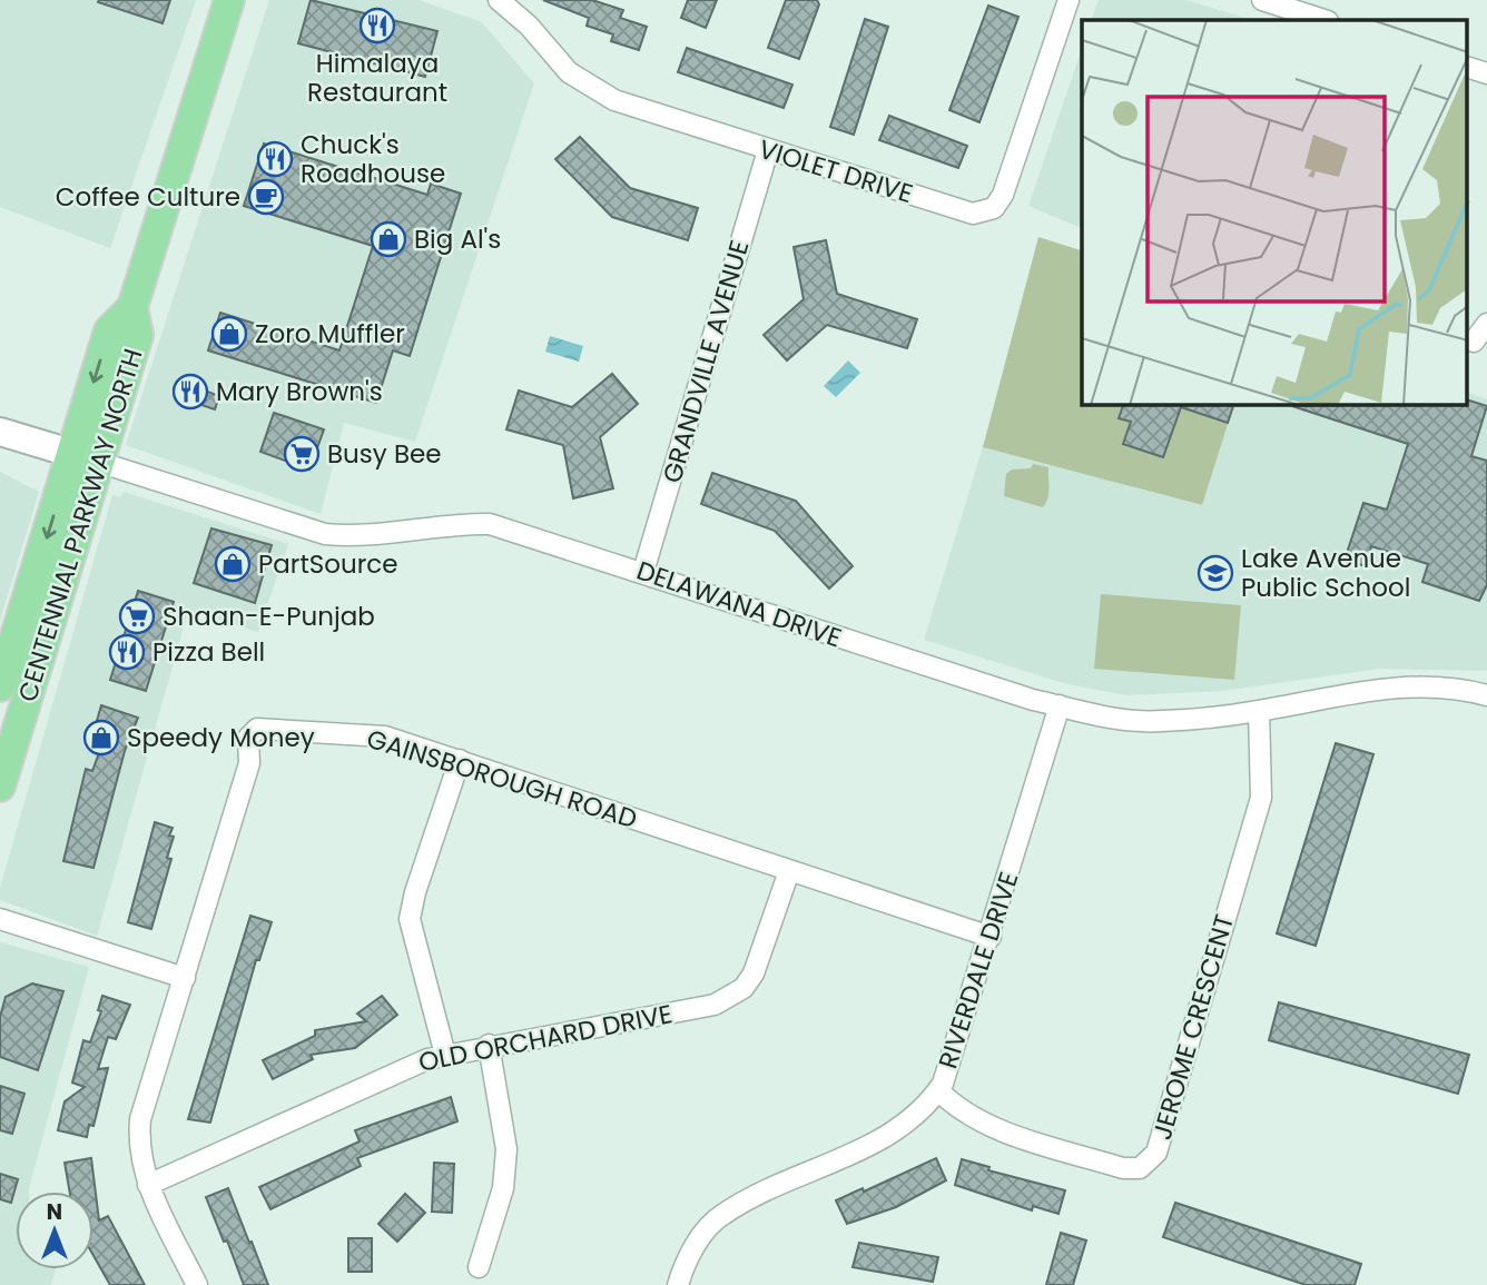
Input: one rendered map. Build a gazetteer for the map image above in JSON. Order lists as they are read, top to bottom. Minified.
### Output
{"streets":{"main road":["CENTENNIAL PARKWAY NORTH"],"street":["VIOLET DRIVE","GRANDVILLE AVENUE","DELAWANA DRIVE","GAINSBOROUGH ROAD","RIVERDALE DRIVE","JEROME CRESCENT","OLD ORCHARD DRIVE"]},"crossings":[["VIOLET DRIVE","GRANDVILLE AVENUE"],["GRANDVILLE AVENUE","DELAWANA DRIVE"],["CENTENNIAL PARKWAY NORTH","DELAWANA DRIVE"],["DELAWANA DRIVE","RIVERDALE DRIVE"],["DELAWANA DRIVE","JEROME CRESCENT"],["GAINSBOROUGH ROAD","RIVERDALE DRIVE"],["GAINSBOROUGH ROAD","OLD ORCHARD DRIVE"],["RIVERDALE DRIVE","JEROME CRESCENT"]],"places":{"restaurant":["Himalaya Restaurant","Chuck's Roadhouse","Mary Brown's","Pizza Bell"],"cafe":["Coffee Culture"],"shop":["Big Al's","Zoro Muffler","PartSource","Speedy Money"],"supermarket":["Busy Bee","Shaan-E-Punjab"],"school or university":["Lake Avenue Public School"]},"north":"top"}
